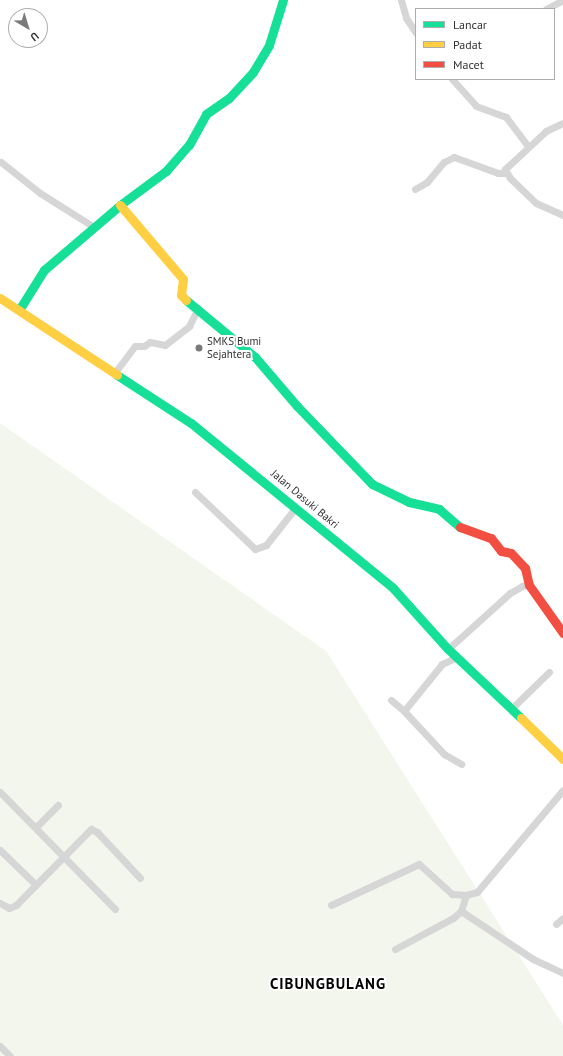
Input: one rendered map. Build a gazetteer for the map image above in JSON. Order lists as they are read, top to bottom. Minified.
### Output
{"streets":{"street":["Jalan Dasuki Bakri"]},"districts":["CIBUNGBULANG"],"places":["SMKS Bumi Sejahtera"],"legend":["Lancar","Padat","Macet"],"north":"bottom right"}
